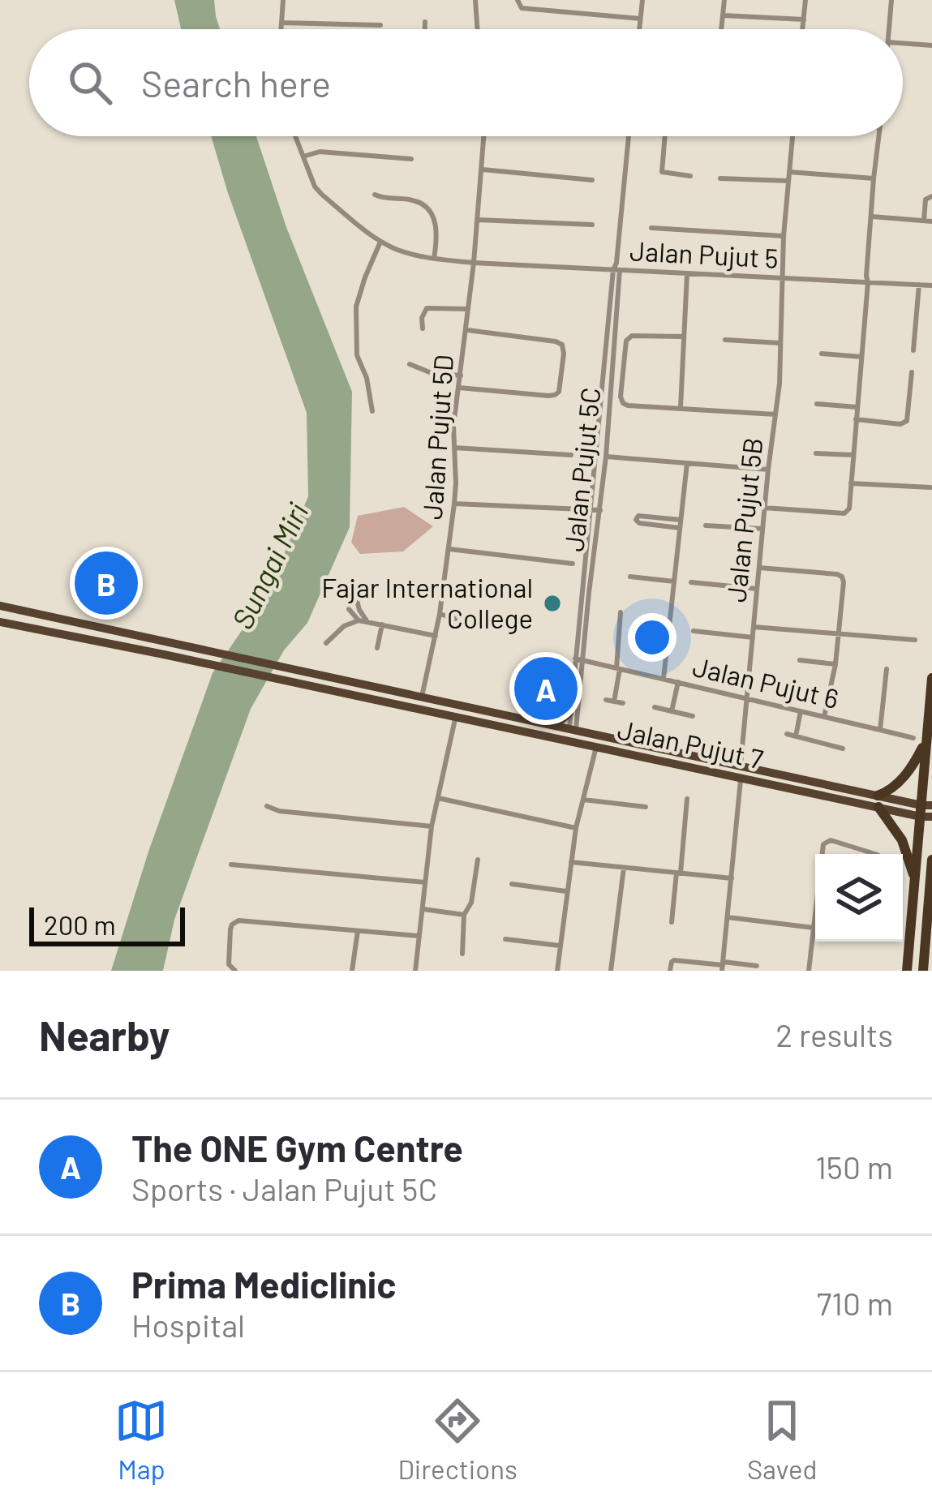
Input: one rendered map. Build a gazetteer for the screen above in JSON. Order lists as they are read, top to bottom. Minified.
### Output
{"streets":{"main road":["Jalan Pujut 7"],"street":["Jalan Pujut 5","Jalan Pujut 5D","Jalan Pujut 5C","Jalan Pujut 5B","Jalan Pujut 6"]},"crossings":[["Jalan Pujut 5","Jalan Pujut 5D"],["Jalan Pujut 5","Jalan Pujut 5C"],["Jalan Pujut 5","Jalan Pujut 5B"],["Jalan Pujut 5D","Jalan Pujut 7"],["Jalan Pujut 5C","Jalan Pujut 6"],["Jalan Pujut 5C","Jalan Pujut 7"],["Jalan Pujut 5B","Jalan Pujut 6"],["Jalan Pujut 5B","Jalan Pujut 7"]],"water":["Sungai Miri"],"places":["Fajar International College"],"scale_bar":"200 m","page":{"search":"Search here","pins":["B","A"],"scale":"200 m","heading":["Nearby","2 results"],"list":[{"mark":"A","name":"The ONE Gym Centre","note":"Sports · Jalan Pujut 5C","value":"150 m"},{"mark":"B","name":"Prima Mediclinic","note":"Hospital","value":"710 m"}],"nav":["Map","Directions","Saved"]}}
